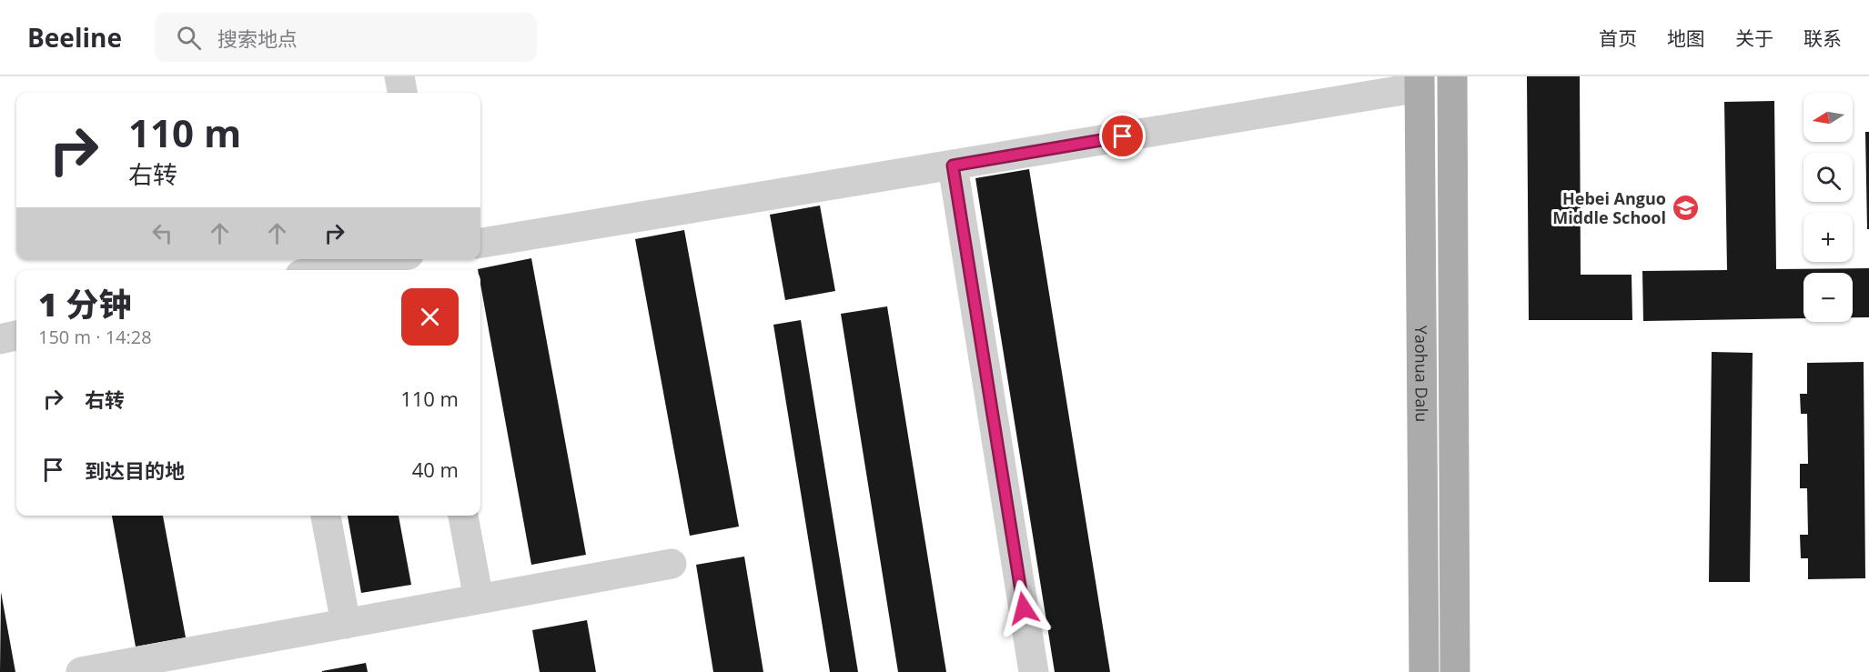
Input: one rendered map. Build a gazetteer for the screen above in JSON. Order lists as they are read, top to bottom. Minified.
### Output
{"streets":{"main road":["Yaohua Dalu"]},"places":{"school or university":["Hebei Anguo Middle School"]},"north":"left","page":{"header":"Beeline","search":"搜索地点","nav":["首页","地图","关于","联系"],"map_buttons":["+","−"],"turn":["110 m","右转"],"heading":["1 分钟","150 m · 14:28"],"list":[{"name":"右转","value":"110 m"},{"name":"到达目的地","value":"40 m"}]}}
